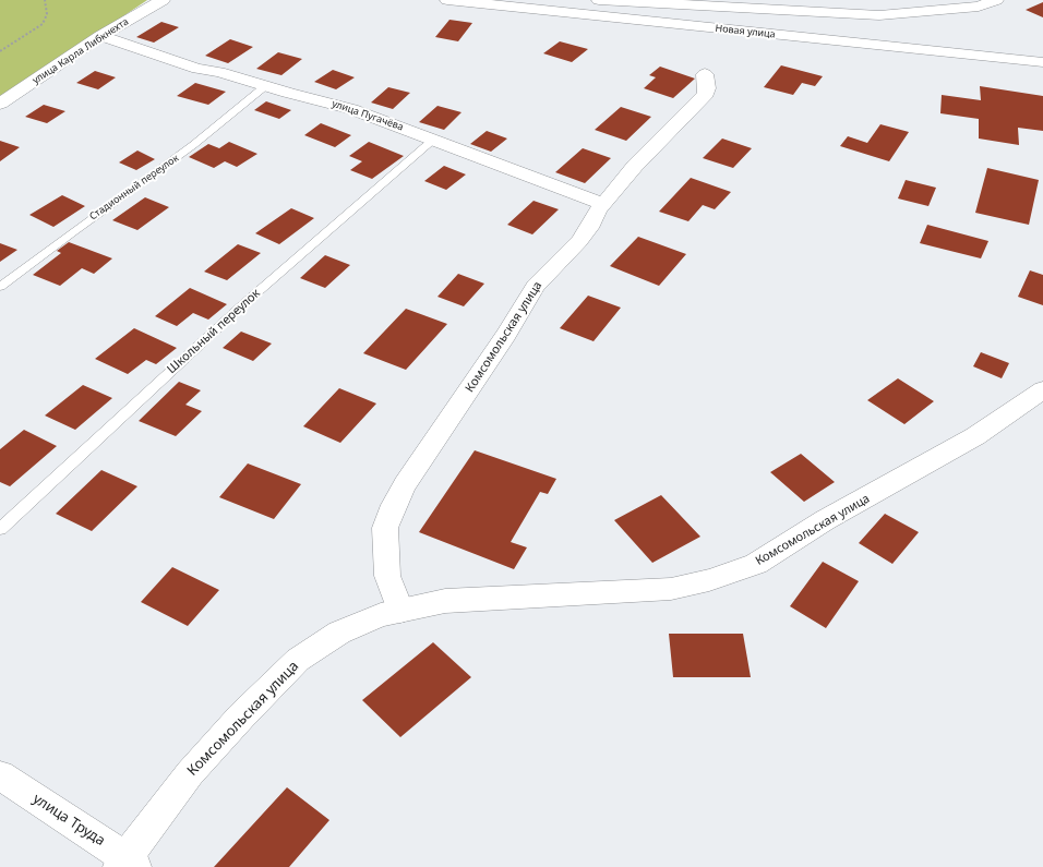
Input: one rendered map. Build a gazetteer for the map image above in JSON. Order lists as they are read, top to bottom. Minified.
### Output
{"streets":{"street":["Новая улица","улица Карла Либкнехта","улица Пугачёва","Комсомольская улица","улица Труда"],"lane":["Стадионный переулок","Школьный переулок"]},"crossings":[["улица Карла Либкнехта","улица Пугачёва"],["улица Пугачёва","Стадионный переулок"],["улица Пугачёва","Школьный переулок"],["улица Пугачёва","Комсомольская улица"],["Комсомольская улица","улица Труда"]]}
